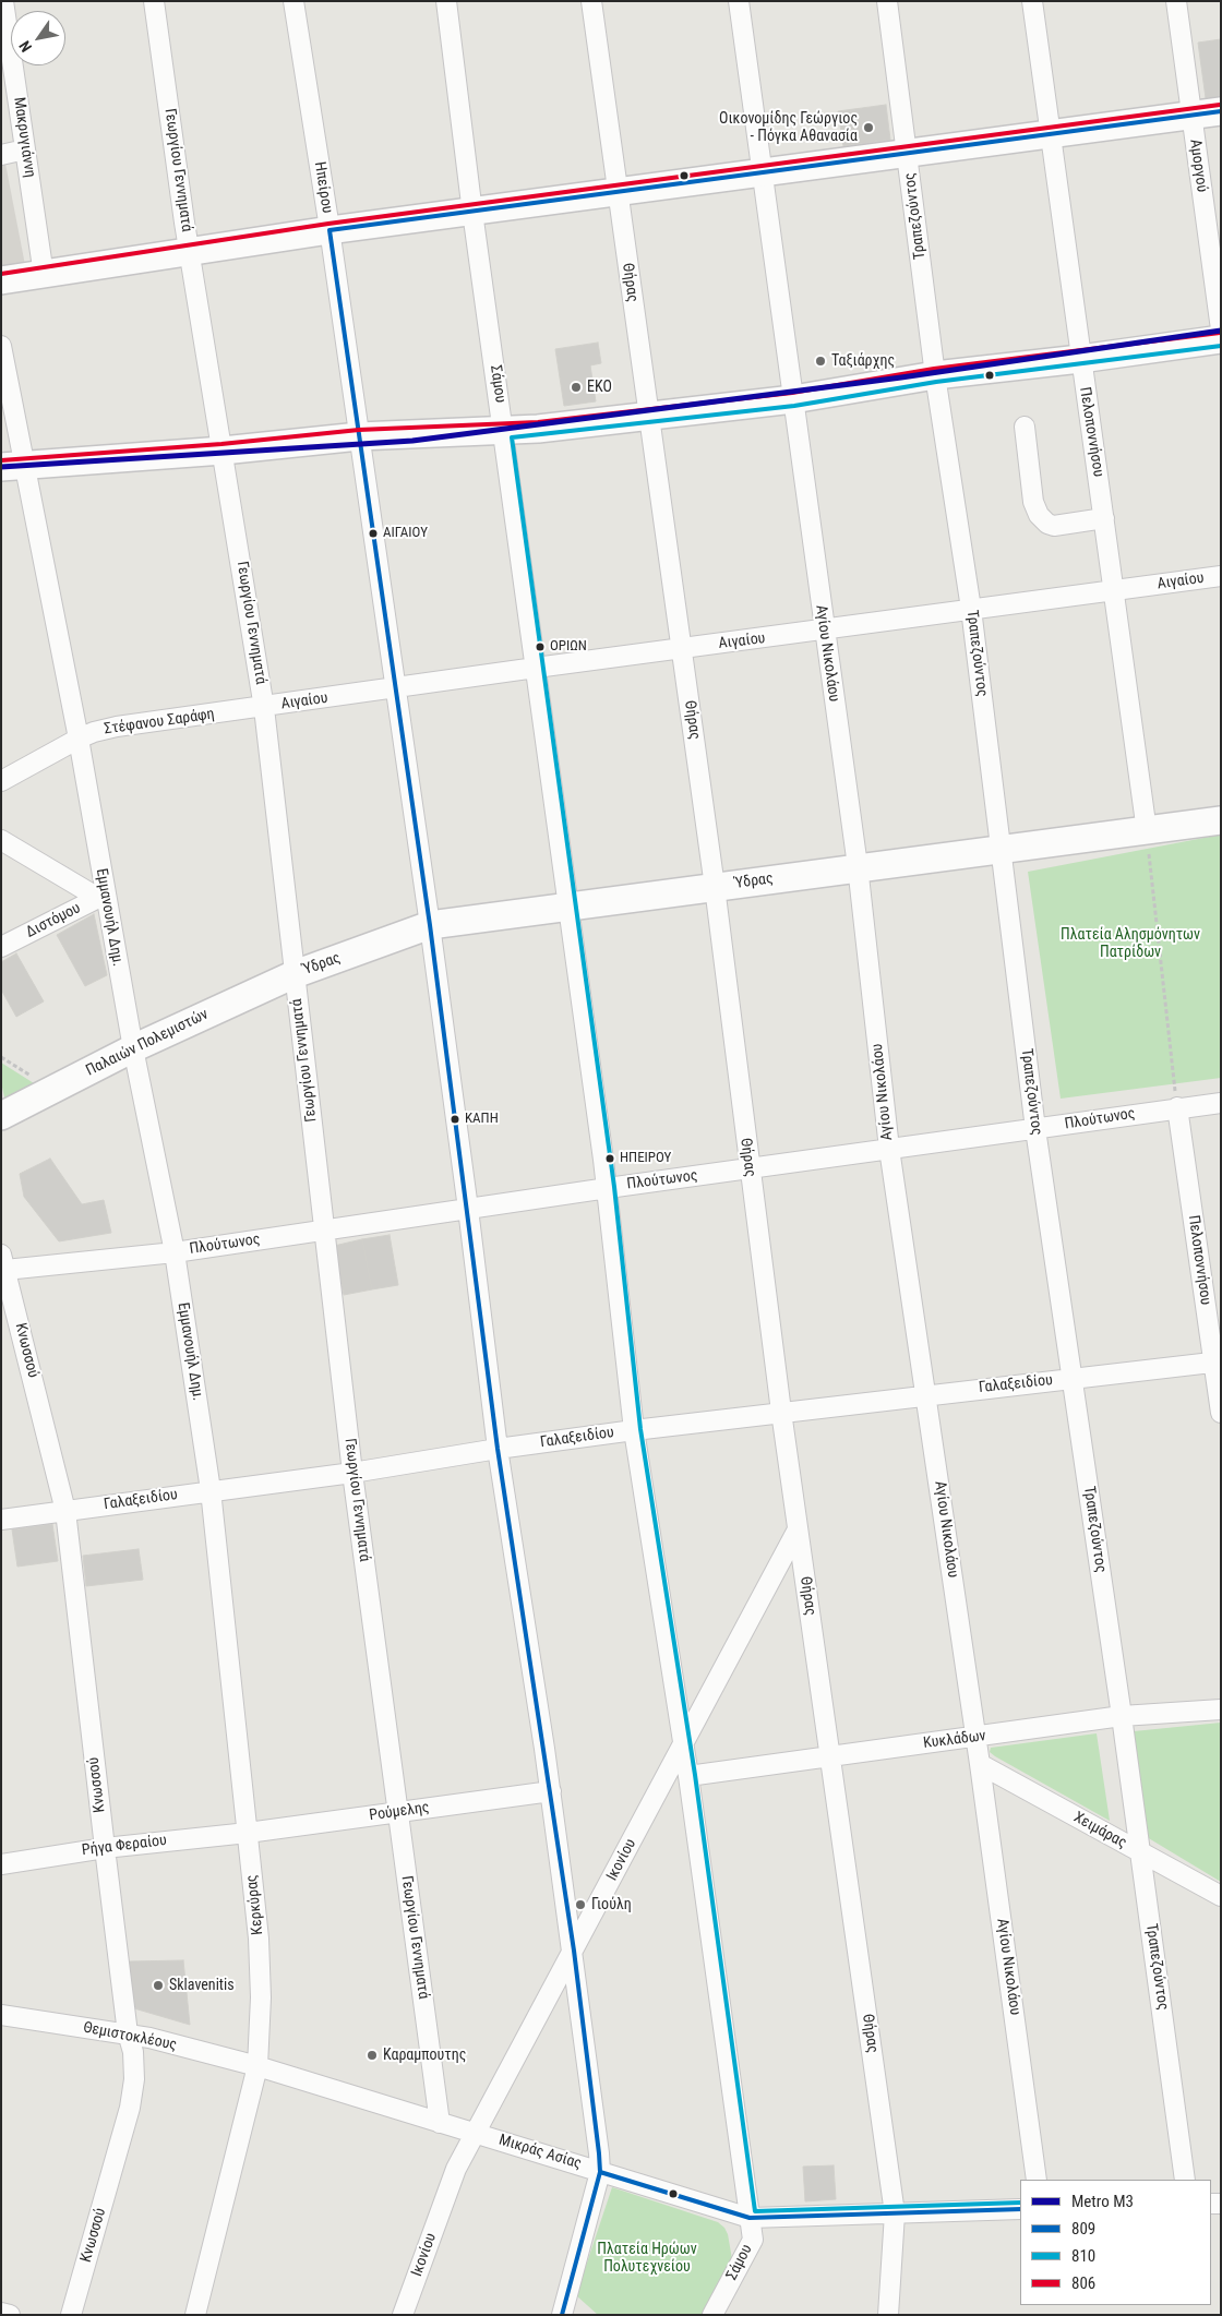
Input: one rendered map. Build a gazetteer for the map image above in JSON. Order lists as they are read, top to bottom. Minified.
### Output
{"streets":{"street":["Μακρυγιάννη","Αμοργού","Γεωργίου Γεννηματά","Ηπείρου","Τραπεζούντος","Θήρας","Σάμου","Πελοποννήσου","Αιγαίου","Αγίου Νικολάου","Στέφανου Σαράφη","Ύδρας","Εμμανουήλ Δημ.","Διστόμου","Παλαιών Πολεμιστών","Πλούτωνος","Κνωσσού","Γαλαξειδίου","Κυκλάδων","Ρούμελης","Χειμάρας","Ρήγα Φεραίου","Ικονίου","Κερκύρας","Θεμιστοκλέους","Μικράς Ασίας"]},"crossings":[["Γεωργίου Γεννηματά","Αιγαίου"],["Γεωργίου Γεννηματά","Στέφανου Σαράφη"],["Γεωργίου Γεννηματά","Ύδρας"],["Γεωργίου Γεννηματά","Παλαιών Πολεμιστών"],["Γεωργίου Γεννηματά","Πλούτωνος"],["Γεωργίου Γεννηματά","Γαλαξειδίου"],["Γεωργίου Γεννηματά","Ρούμελης"],["Γεωργίου Γεννηματά","Μικράς Ασίας"],["Ηπείρου","Αιγαίου"],["Ηπείρου","Ύδρας"],["Ηπείρου","Πλούτωνος"],["Ηπείρου","Γαλαξειδίου"],["Ηπείρου","Ρούμελης"],["Ηπείρου","Ικονίου"],["Ηπείρου","Μικράς Ασίας"],["Τραπεζούντος","Αιγαίου"],["Τραπεζούντος","Ύδρας"],["Τραπεζούντος","Πλούτωνος"],["Τραπεζούντος","Γαλαξειδίου"],["Τραπεζούντος","Κυκλάδων"],["Τραπεζούντος","Χειμάρας"],["Θήρας","Αιγαίου"],["Θήρας","Ύδρας"],["Θήρας","Πλούτωνος"],["Θήρας","Γαλαξειδίου"],["Θήρας","Κυκλάδων"],["Θήρας","Ικονίου"],["Θήρας","Μικράς Ασίας"],["Σάμου","Αιγαίου"],["Σάμου","Ύδρας"],["Σάμου","Πλούτωνος"],["Σάμου","Γαλαξειδίου"],["Σάμου","Κυκλάδων"],["Σάμου","Ικονίου"],["Σάμου","Μικράς Ασίας"],["Πελοποννήσου","Αιγαίου"],["Πελοποννήσου","Ύδρας"],["Πελοποννήσου","Πλούτωνος"],["Πελοποννήσου","Γαλαξειδίου"],["Αιγαίου","Αγίου Νικολάου"],["Αιγαίου","Στέφανου Σαράφη"],["Αγίου Νικολάου","Ύδρας"],["Αγίου Νικολάου","Πλούτωνος"],["Αγίου Νικολάου","Γαλαξειδίου"],["Αγίου Νικολάου","Κυκλάδων"],["Αγίου Νικολάου","Χειμάρας"],["Στέφανου Σαράφη","Εμμανουήλ Δημ."],["Ύδρας","Παλαιών Πολεμιστών"],["Εμμανουήλ Δημ.","Διστόμου"],["Εμμανουήλ Δημ.","Παλαιών Πολεμιστών"],["Εμμανουήλ Δημ.","Πλούτωνος"],["Εμμανουήλ Δημ.","Γαλαξειδίου"],["Εμμανουήλ Δημ.","Κερκύρας"],["Πλούτωνος","Κνωσσού"],["Κνωσσού","Γαλαξειδίου"],["Κνωσσού","Ρήγα Φεραίου"],["Κνωσσού","Θεμιστοκλέους"],["Γαλαξειδίου","Κερκύρας"],["Ρούμελης","Ρήγα Φεραίου"],["Ρούμελης","Κερκύρας"],["Ρήγα Φεραίου","Κερκύρας"],["Ικονίου","Μικράς Ασίας"],["Κερκύρας","Θεμιστοκλέους"],["Κερκύρας","Μικράς Ασίας"],["Θεμιστοκλέους","Μικράς Ασίας"]],"parks":["Πλατεία Αλησμόνητων Πατρίδων","Πλατεία Ηρώων Πολυτεχνείου"],"places":["Οικονομίδης Γεώργιος - Πόγκα Αθανασία","Ταξιάρχης","EKO","ΑΙΓΑΙΟΥ","ΟΡΙΩΝ","ΚΑΠΗ","ΗΠΕΙΡΟΥ","Γιούλη","Sklavenitis","Καραμπουτης"],"lines":["transit line 806","transit line 809","metro line Μ3","transit line 810"],"legend":["Metro Μ3","809","810","806"],"north":"bottom left"}
